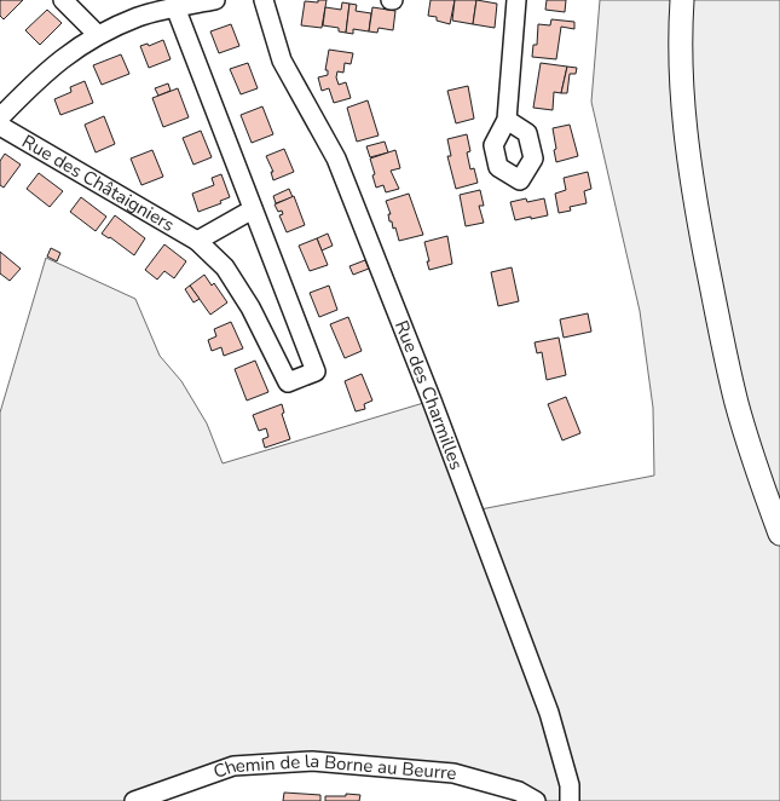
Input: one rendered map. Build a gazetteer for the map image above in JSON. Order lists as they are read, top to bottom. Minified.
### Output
{"streets":{"street":["Rue des Châtaigniers","Rue des Charmilles","Chemin de la Borne au Beurre"]}}
